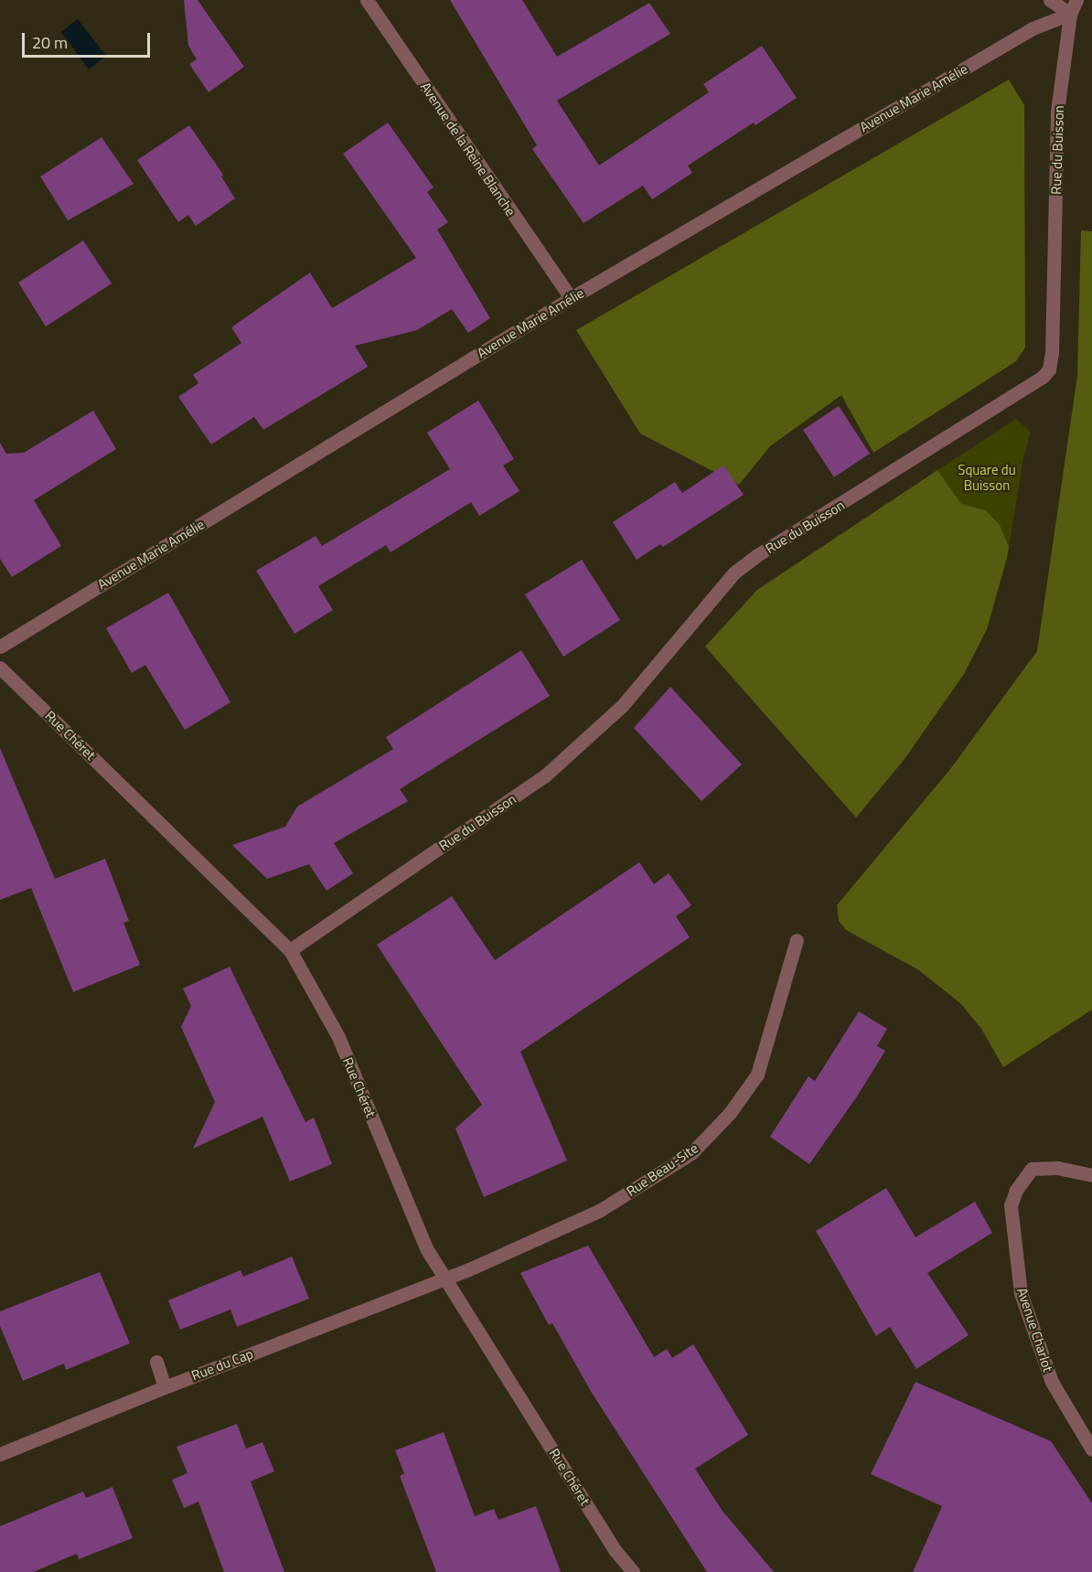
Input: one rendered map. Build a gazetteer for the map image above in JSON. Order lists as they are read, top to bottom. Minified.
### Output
{"streets":{"street":["Avenue Marie Amélie","Avenue de la Reine Blanche","Rue du Buisson","Rue Chéret","Rue Beau-Site","Avenue Charlot","Rue du Cap"]},"crossings":[["Avenue Marie Amélie","Avenue de la Reine Blanche"],["Avenue Marie Amélie","Rue du Buisson"],["Rue du Buisson","Rue Chéret"],["Rue Chéret","Rue Beau-Site"],["Rue Chéret","Rue du Cap"],["Rue Beau-Site","Rue du Cap"]],"parks":["Square du Buisson"],"scale_bar":"20 m"}
